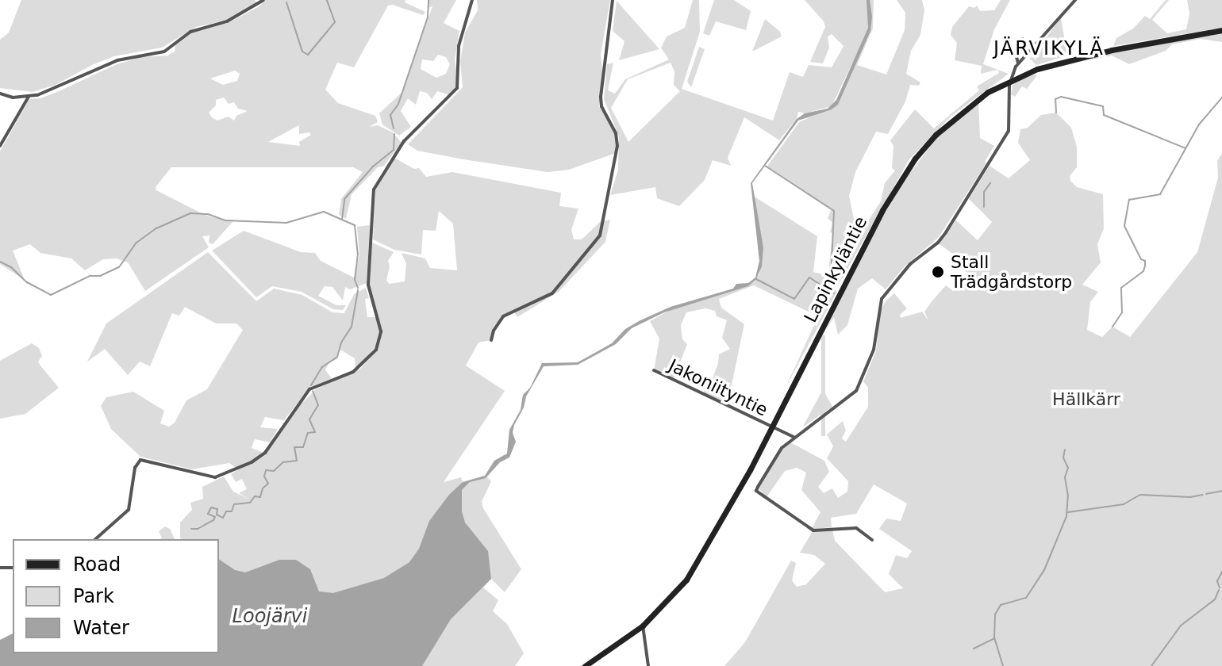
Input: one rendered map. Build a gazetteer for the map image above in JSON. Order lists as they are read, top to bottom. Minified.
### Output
{"streets":{"main road":["Lapinkyläntie"],"street":["Jakoniityntie"]},"crossings":[["Lapinkyläntie","Jakoniityntie"]],"districts":["JÄRVIKYLÄ"],"water":["Loojärvi"],"parks":["Hällkärr"],"places":["Stall Trädgårdstorp"],"legend":["Road","Park","Water"]}
